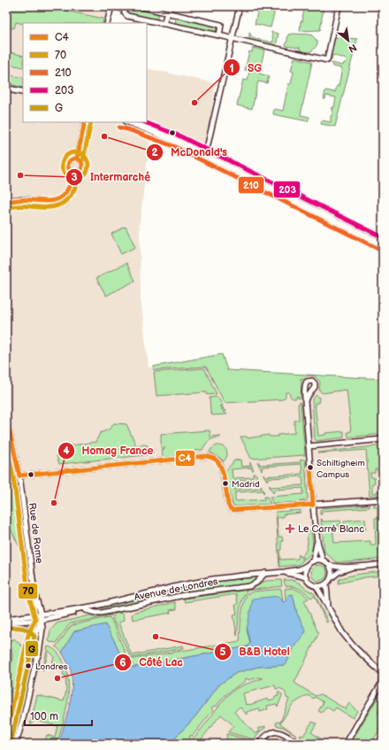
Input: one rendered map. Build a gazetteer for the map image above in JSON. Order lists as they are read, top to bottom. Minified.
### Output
{"streets":{"street":["Rue de Rome","Avenue de Londres"]},"crossings":[["Rue de Rome","Avenue de Londres"]],"places":{"other":["SG","McDonald's","Intermarché","Schiltigheim Campus","Madrid","Homag France","B&B Hotel","Londres","Côté Lac"],"health":["Le Carré Blanc"]},"lines":["transit line C4","transit line 70","transit line 203","transit line 210","transit line G"],"legend":["C4","70","210","203","G"],"scale_bar":"100 m","north":"bottom right"}
